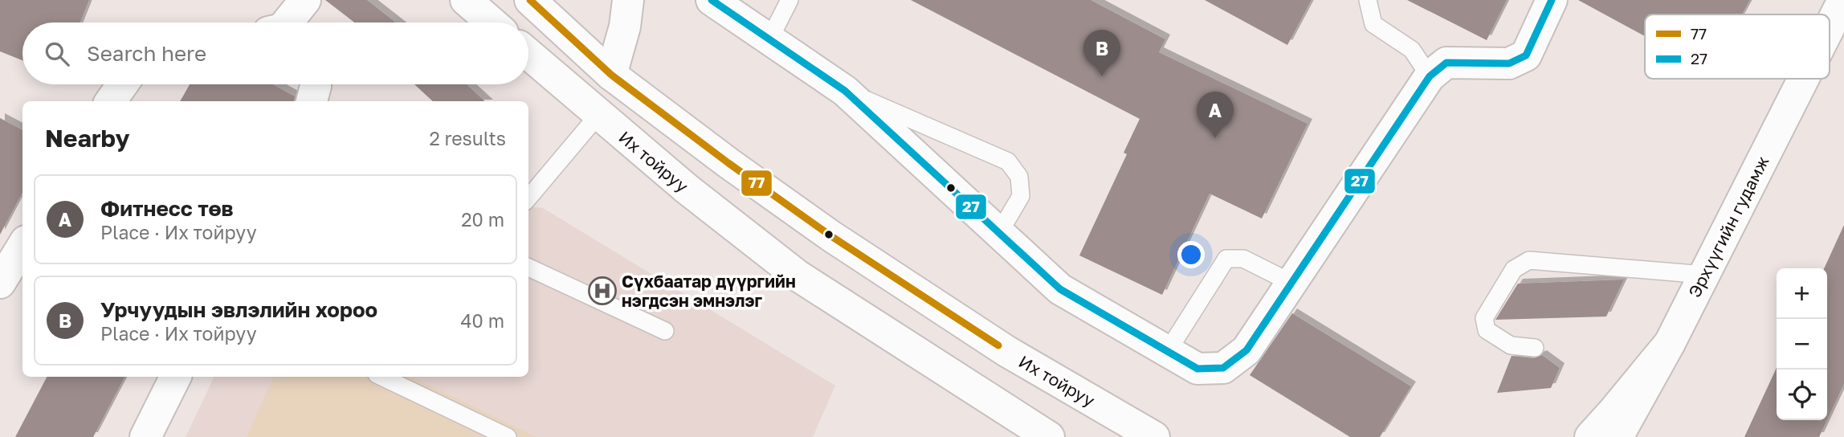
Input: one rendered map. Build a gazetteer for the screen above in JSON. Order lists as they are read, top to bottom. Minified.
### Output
{"streets":{"main road":["Их тойруу","Эрхүүгийн гудамж"]},"places":{"hospital":["Сүхбаатар дүүргийн нэгдсэн эмнэлэг"]},"lines":["transit line 77","transit line 27"],"legend":["77","27"],"page":{"search":"Search here","pins":["B","A"],"heading":["Nearby","2 results"],"list":[{"mark":"A","name":"Фитнесс төв","note":"Place · Их тойруу","value":"20 m"},{"mark":"B","name":"Урчуудын эвлэлийн хороо","note":"Place · Их тойруу","value":"40 m"}],"map_buttons":["+","−"]}}
